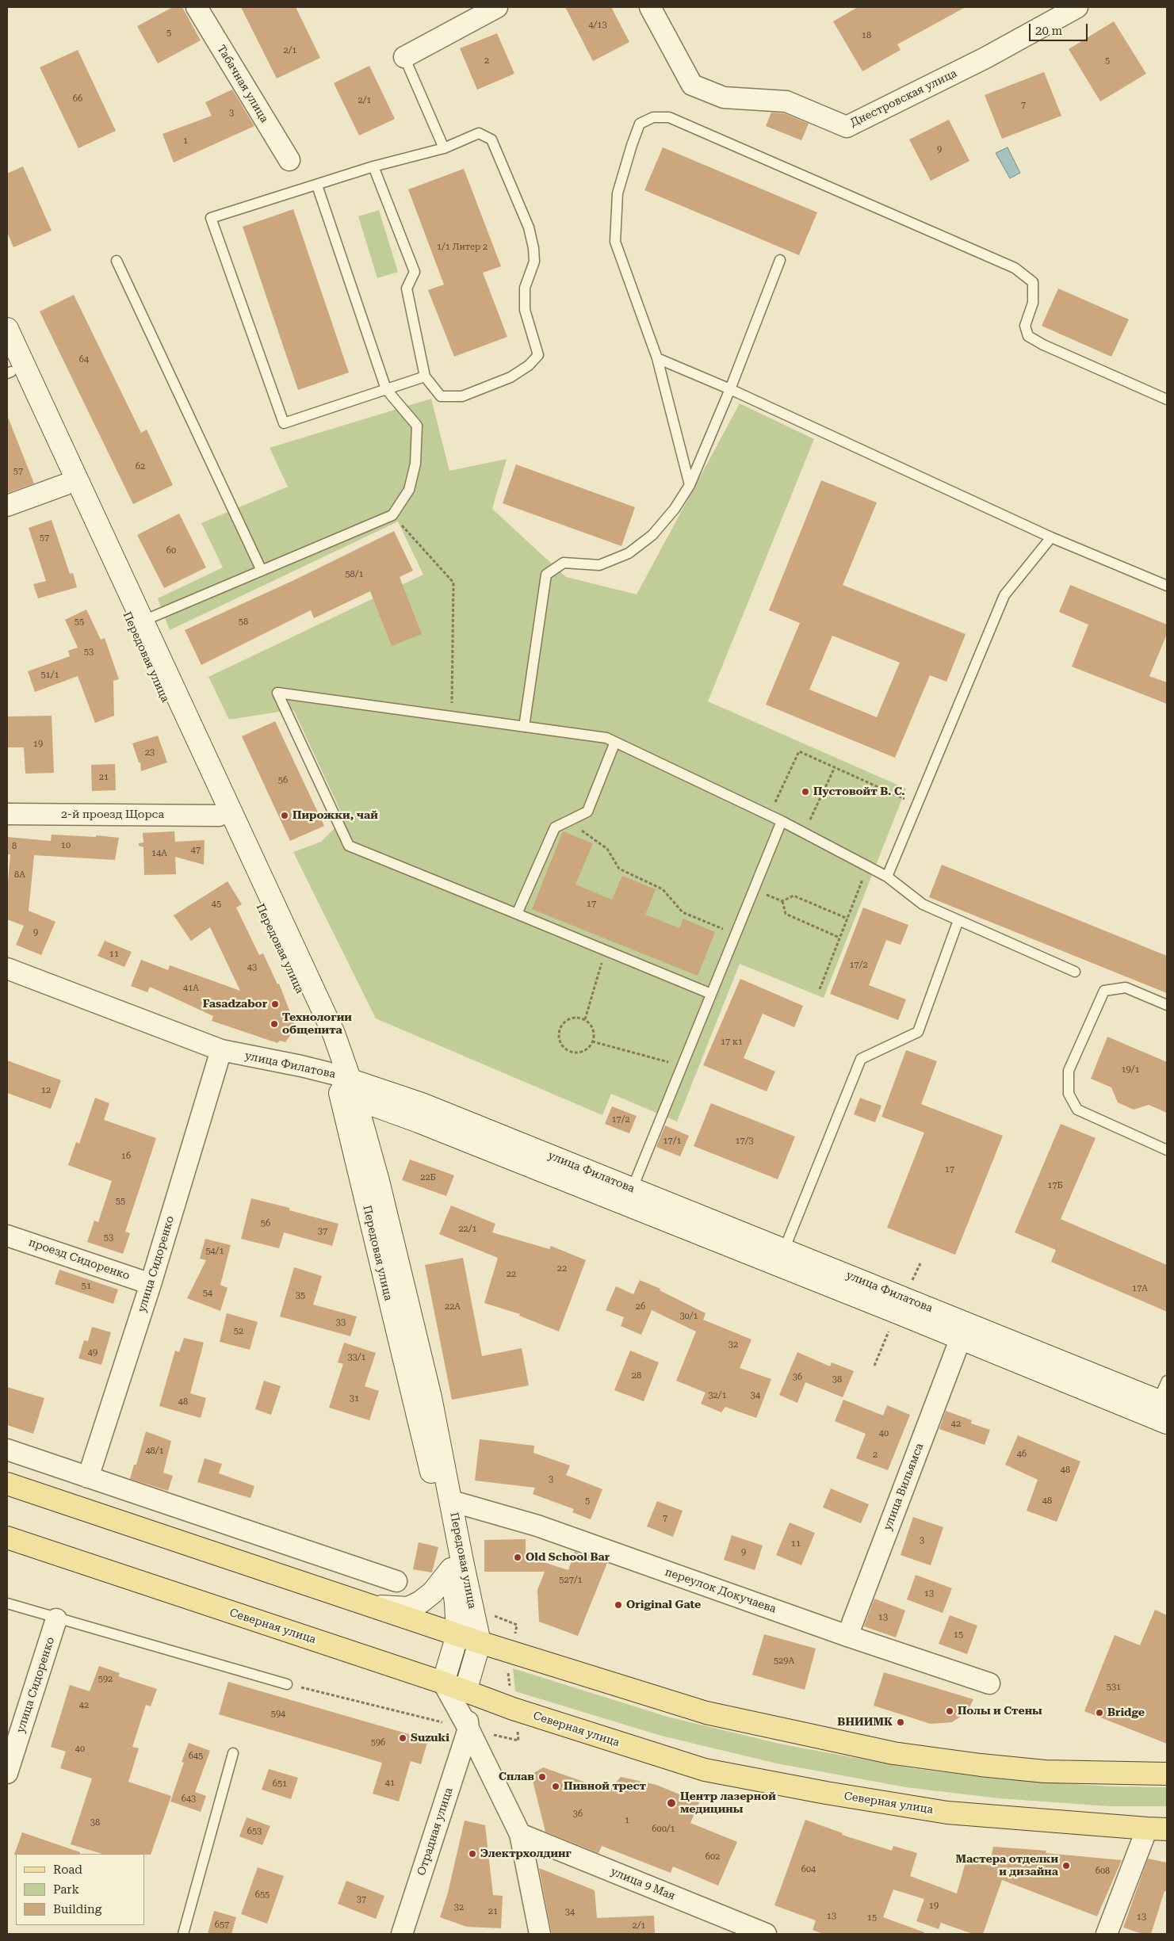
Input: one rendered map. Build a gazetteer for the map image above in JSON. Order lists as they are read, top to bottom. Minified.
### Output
{"streets":{"main road":["Передовая улица","улица Филатова","Северная улица"],"street":["Табачная улица","Днестровская улица","2-й проезд Щорса","проезд Сидоренко","улица Сидоренко","улица Вильямса","переулок Докучаева","Отрадная улица","улица 9 Мая"]},"crossings":[["Передовая улица","2-й проезд Щорса"],["Передовая улица","улица Филатова"],["Передовая улица","переулок Докучаева"],["Передовая улица","Северная улица"],["Передовая улица","Отрадная улица"],["Передовая улица","улица 9 Мая"],["улица Филатова","улица Сидоренко"],["проезд Сидоренко","улица Сидоренко"],["улица Вильямса","переулок Докучаева"]],"places":["Пустовойт В. С.","Пирожки, чай","Fasadzabor","Технологии общепита","Old School Bar","Original Gate","Полы и Стены","Bridge","ВНИИМК","Suzuki","Сплав","Пивной трест","Центр лазерной медицины","Электрхолдинг","Мастера отделки и дизайна"],"house_numbers":["4/13","5","18","2/1","2","5","66","2/1","7","3","1","9","1/1 Литер 2","64","62","57","57","60","58/1","55","58","53","51/1","19","23","21","56","10","8","47","14А","8А","45","17","9","11","17/2","43","41А","17 к1","19/1","12","17/2","17/1","17/3","16","17","22Б","17Б","55","56","22/1","37","53","54/1","22","22","51","17А","54","35","22А","26","30/1","33","52","32","49","33/1","28","36","38","32/1","34","31","48","42","40","48/1","46","2","48","3","5","48","7","3","11","9","527/1","13","13","15","529А","592","531","42","594","596","40","645","41","651","643","36","1","38","600/1","653","602","604","608","655","37","19","32","21","34","13","13","15","657","2/1"],"legend":["Road","Park","Building"],"scale_bar":"20 m"}
